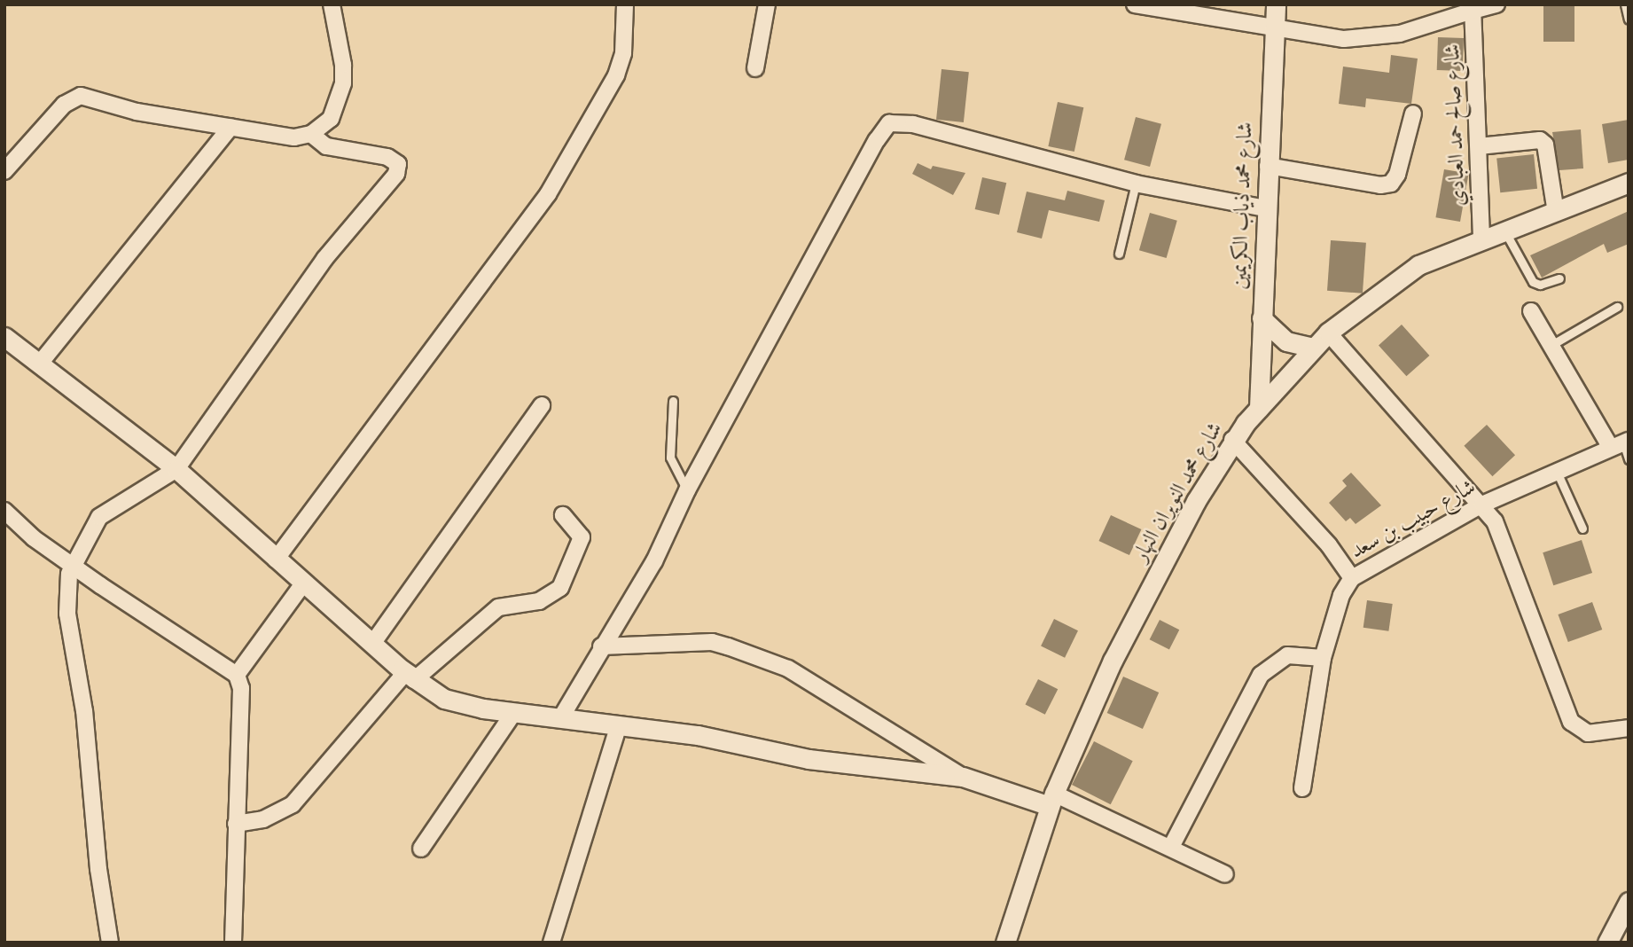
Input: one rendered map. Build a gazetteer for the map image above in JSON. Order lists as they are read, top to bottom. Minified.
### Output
{"streets":{"street":["شارع صالح حمد العبادي","شارع محمد ذياب الكريمين","شارع محمد النويران النهار","شارع حبيب بن سعد"]},"crossings":[["شارع صالح حمد العبادي","شارع محمد ذياب الكريمين"],["شارع صالح حمد العبادي","شارع محمد النويران النهار"],["شارع محمد ذياب الكريمين","شارع محمد النويران النهار"],["شارع محمد النويران النهار","شارع حبيب بن سعد"]]}
